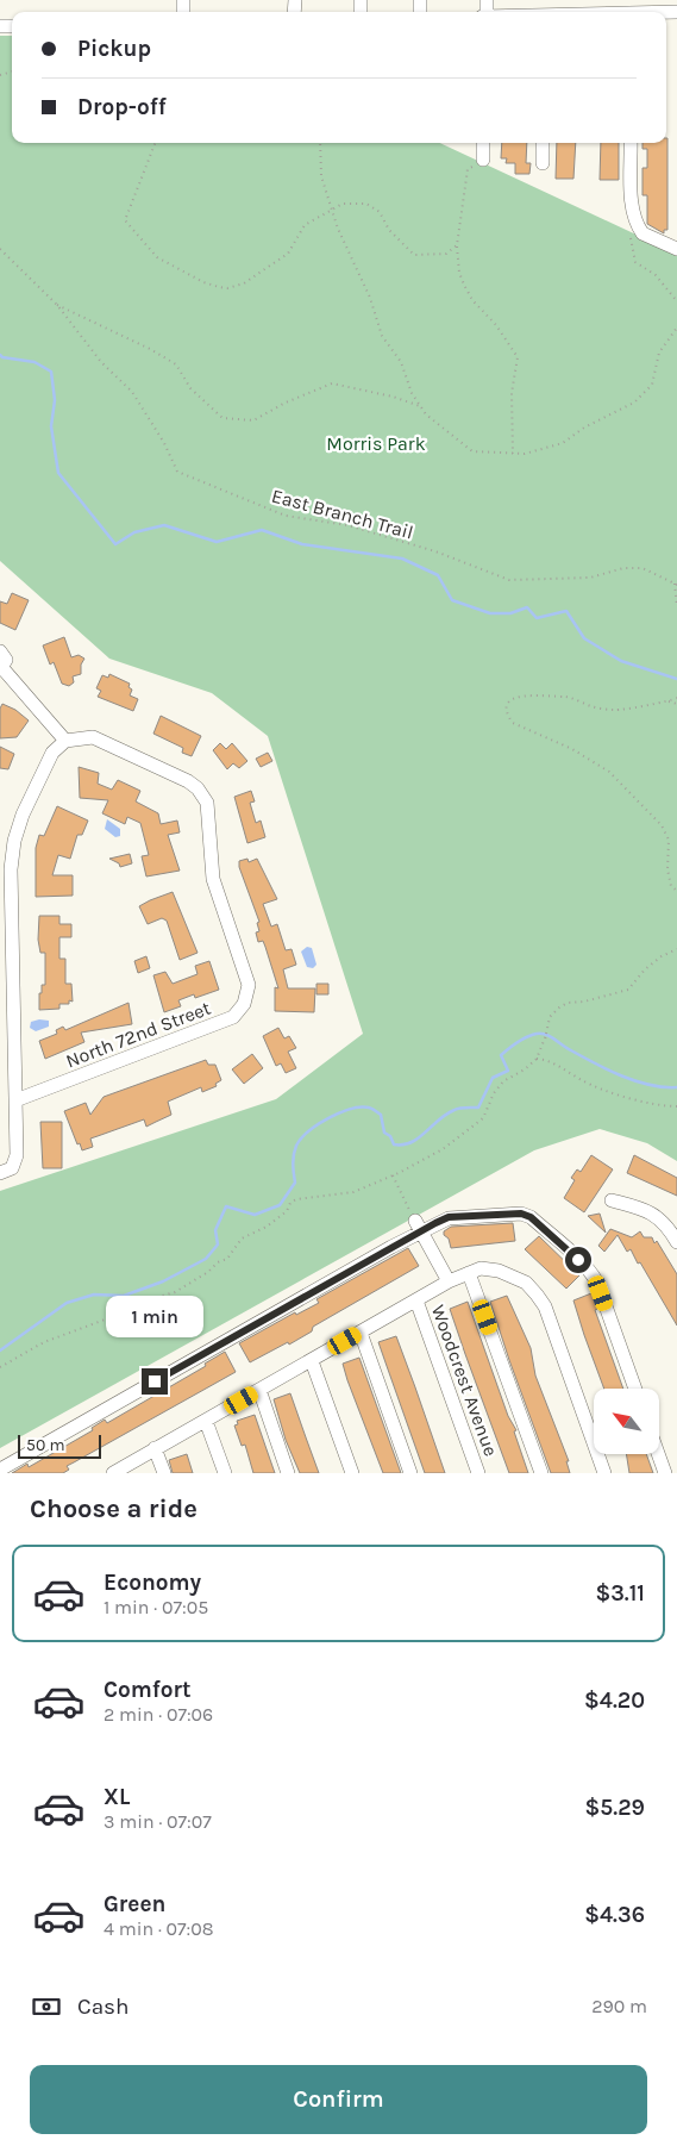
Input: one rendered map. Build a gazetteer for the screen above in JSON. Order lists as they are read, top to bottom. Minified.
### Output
{"streets":{"street":["North 72nd Street","Woodcrest Avenue"],"path":["East Branch Trail"]},"parks":["Morris Park"],"scale_bar":"50 m","north":"top left","page":{"banner":["Pickup","Drop-off"],"bubble":"1 min","scale":"50 m","heading":"Choose a ride","list":[{"name":"Economy","note":"1 min · 07:05","value":"$3.11"},{"name":"Comfort","note":"2 min · 07:06","value":"$4.20"},{"name":"XL","note":"3 min · 07:07","value":"$5.29"},{"name":"Green","note":"4 min · 07:08","value":"$4.36"}],"pay":["Cash","290 m"],"buttons":"Confirm"}}
